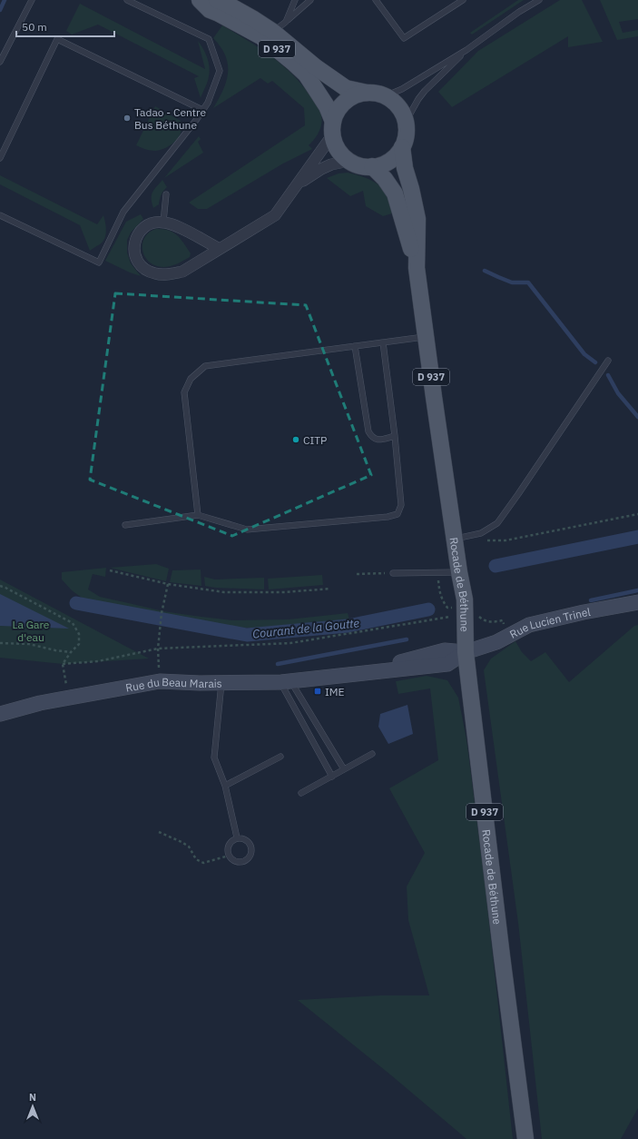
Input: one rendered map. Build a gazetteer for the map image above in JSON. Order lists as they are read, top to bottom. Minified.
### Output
{"streets":{"main road":["D 937","Rocade de Béthune"],"street":["Rue Lucien Trinel","Rue du Beau Marais"]},"crossings":[["D 937","Rocade de Béthune"],["Rocade de Béthune","Rue Lucien Trinel"],["Rocade de Béthune","Rue du Beau Marais"],["Rue Lucien Trinel","Rue du Beau Marais"]],"water":["Courant de la Goutte"],"parks":["La Gare d'eau"],"places":{"other":["Tadao - Centre Bus Béthune","CITP"],"transit":["IME"]},"scale_bar":"50 m","north":"top"}
